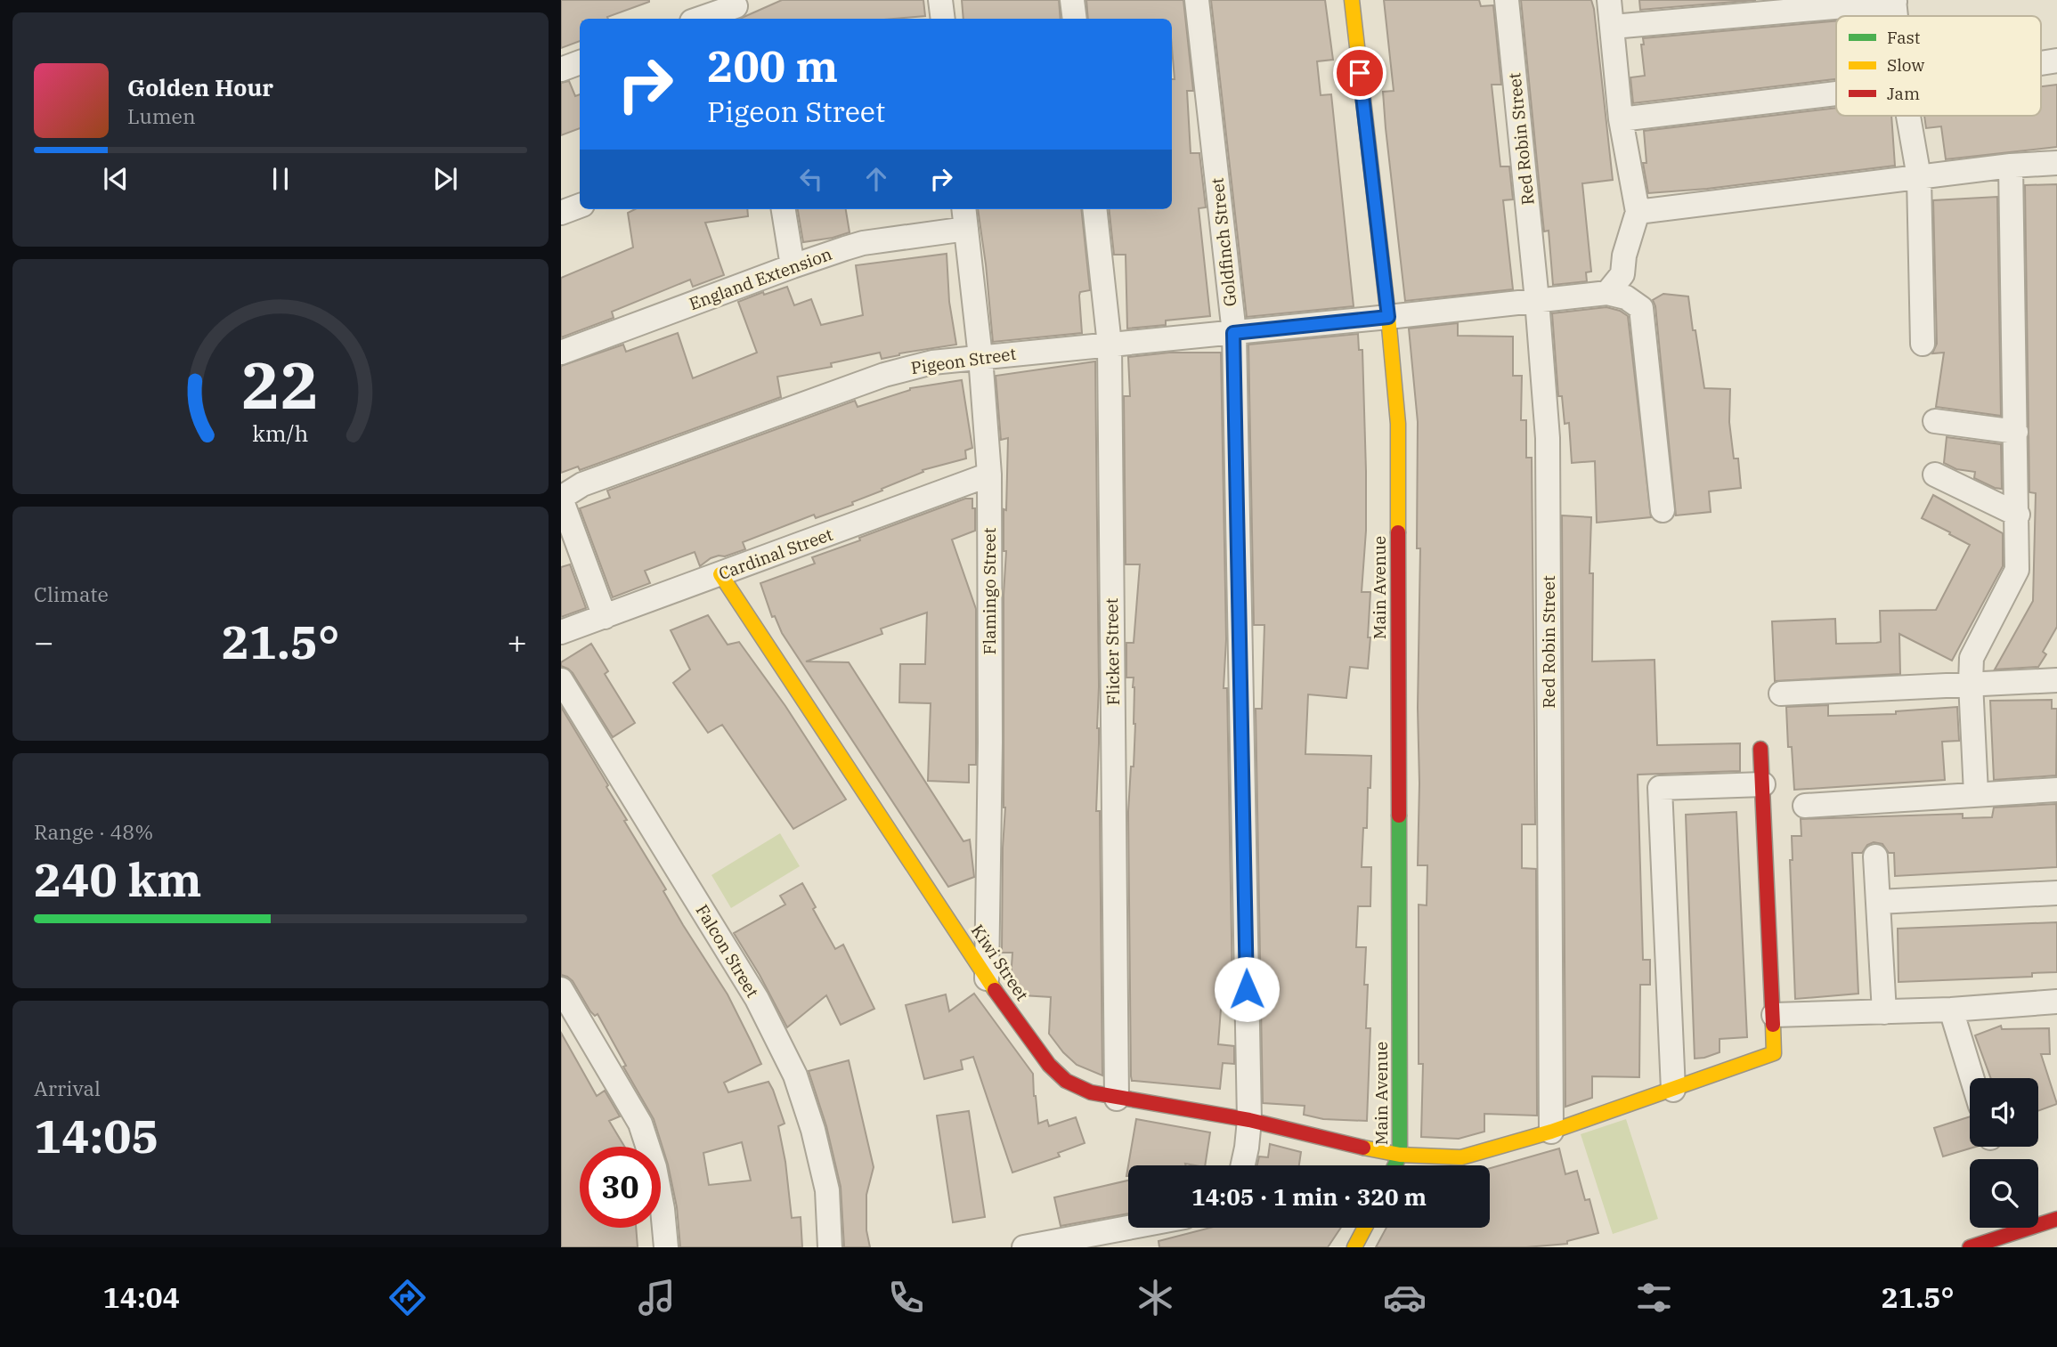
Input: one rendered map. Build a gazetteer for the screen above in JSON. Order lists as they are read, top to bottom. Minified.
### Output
{"streets":{"main road":["Main Avenue","Kiwi Street"],"street":["Red Robin Street","Goldfinch Street","England Extension","Pigeon Street","Cardinal Street","Flamingo Street","Flicker Street","Falcon Street"]},"crossings":[["Red Robin Street","Pigeon Street"],["Goldfinch Street","Pigeon Street"],["Goldfinch Street","Kiwi Street"],["England Extension","Flamingo Street"],["Pigeon Street","Cardinal Street"],["Pigeon Street","Main Avenue"],["Pigeon Street","Flamingo Street"],["Pigeon Street","Flicker Street"],["Cardinal Street","Flamingo Street"],["Cardinal Street","Kiwi Street"],["Main Avenue","Kiwi Street"],["Flamingo Street","Kiwi Street"],["Flicker Street","Kiwi Street"]],"legend":["Fast","Slow","Jam"],"page":{"turn":["200 m","Pigeon Street"],"song":["Golden Hour","Lumen"],"tile":["Climate",["Range · 48%","240 km"],["Arrival","14:05"]],"heat":["−","21.5°","+"],"limit":"30","trip":"14:05 · 1 min · 320 m","tabs":["14:04","21.5°"],"gauge":["22","km/h"]}}
